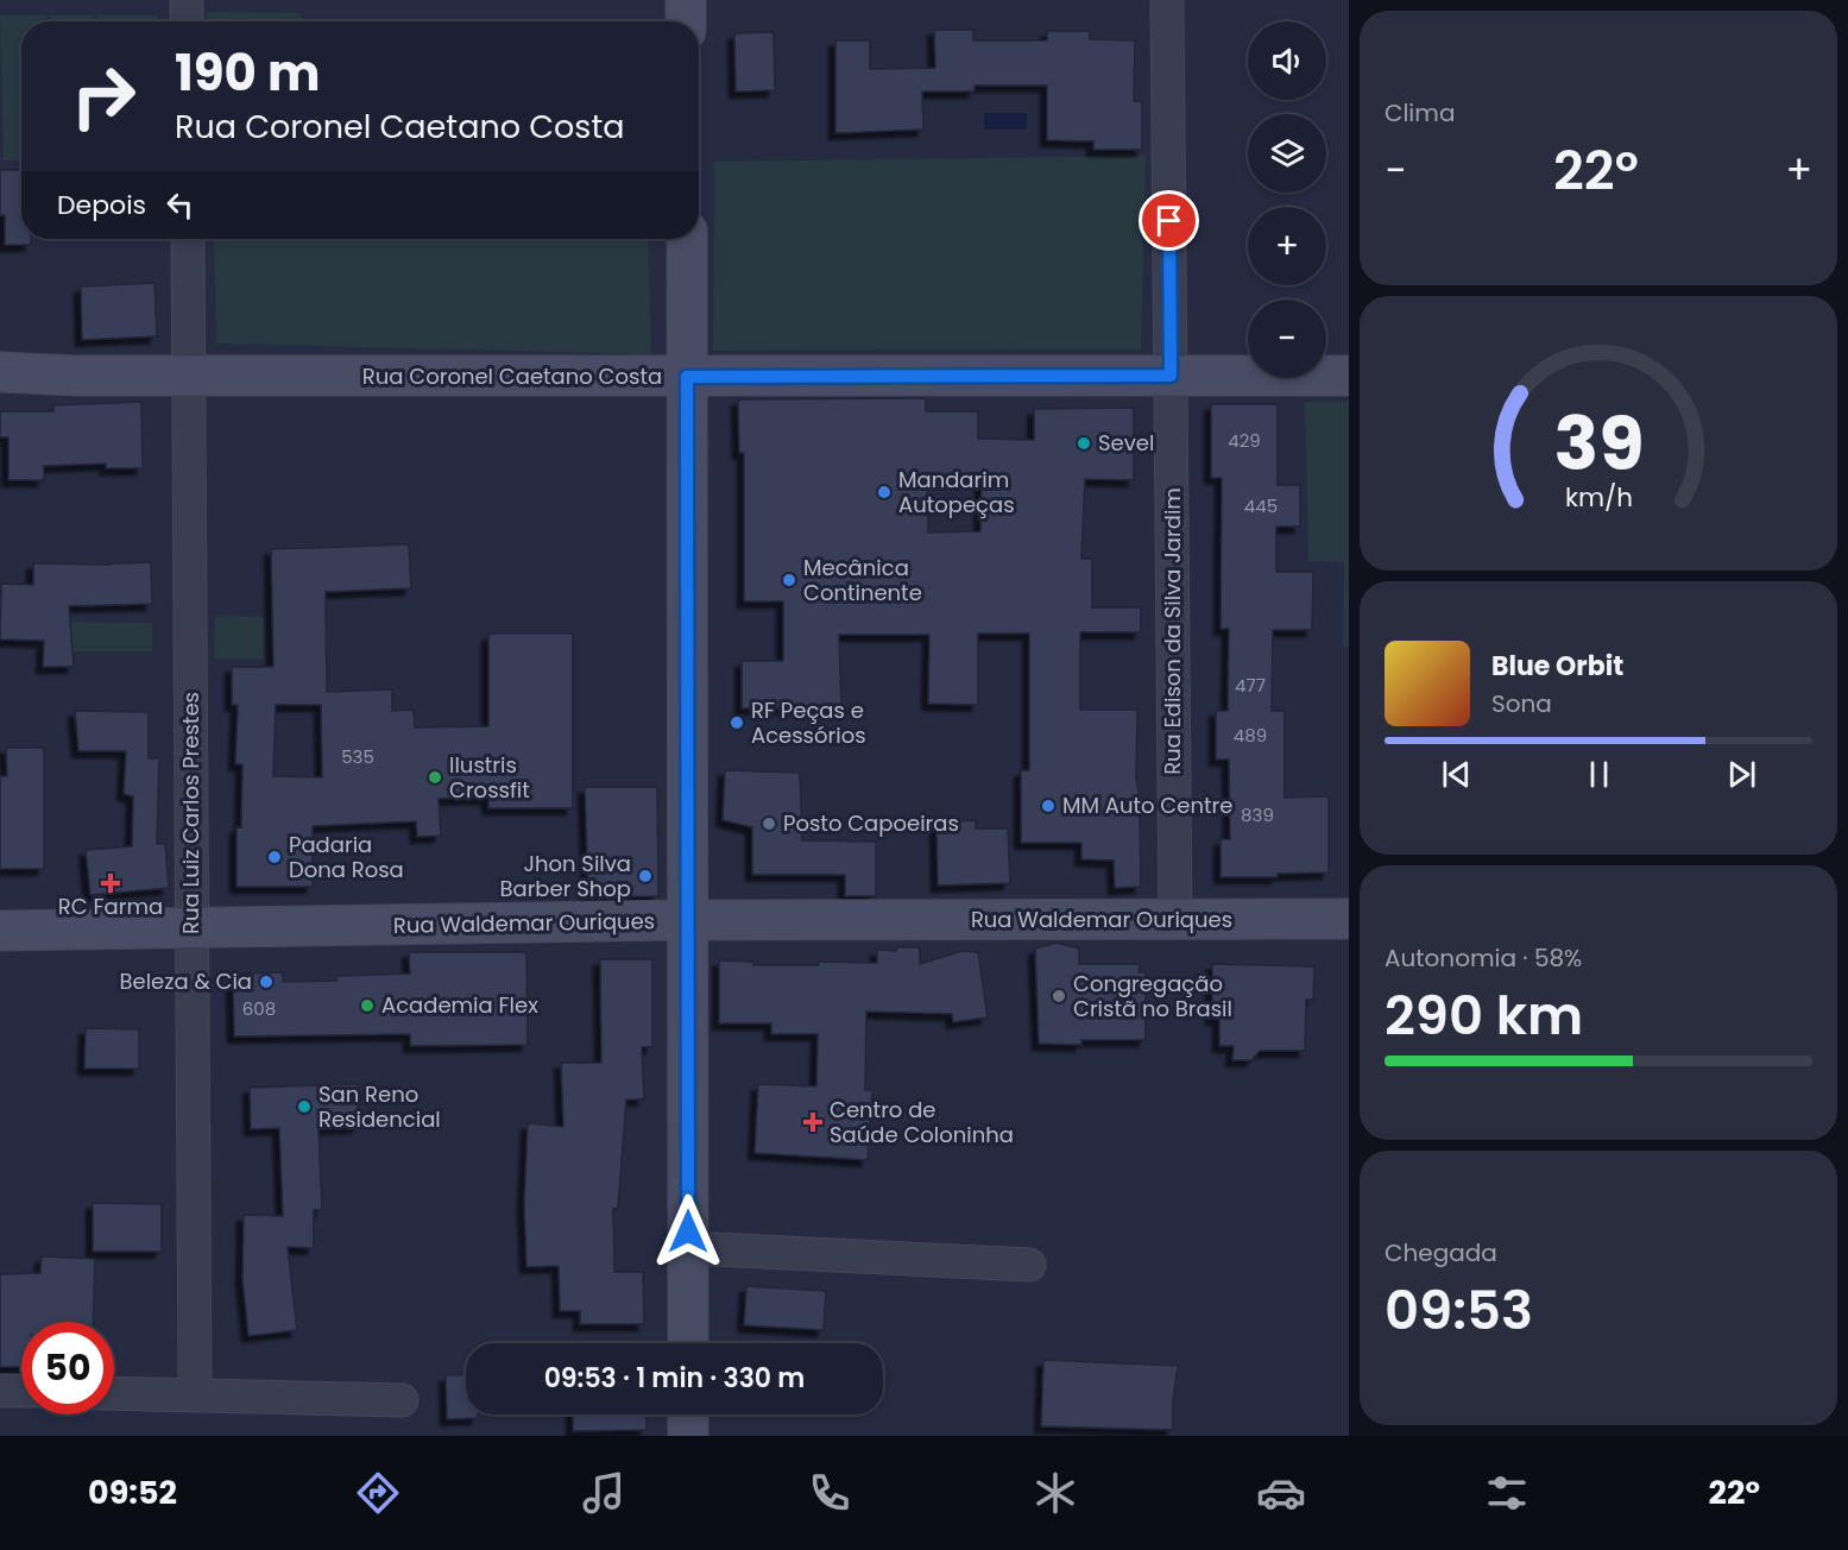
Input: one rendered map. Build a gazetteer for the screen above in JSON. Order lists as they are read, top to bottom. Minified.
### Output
{"streets":{"street":["Rua Coronel Caetano Costa","Rua Edison da Silva Jardim","Rua Luiz Carlos Prestes","Rua Waldemar Ouriques"]},"crossings":[["Rua Coronel Caetano Costa","Rua Edison da Silva Jardim"],["Rua Coronel Caetano Costa","Rua Luiz Carlos Prestes"],["Rua Edison da Silva Jardim","Rua Waldemar Ouriques"],["Rua Luiz Carlos Prestes","Rua Waldemar Ouriques"]],"places":{"other":["Sevel","Mandarim Autopeças","Mecânica Continente","RF Peças e Acessórios","Ilustris Crossfit","MM Auto Centre","Posto Capoeiras","Padaria Dona Rosa","Jhon Silva Barber Shop","Beleza & Cia","Congregação Cristã no Brasil","Academia Flex","San Reno Residencial"],"health":["RC Farma","Centro de Saúde Coloninha"]},"house_numbers":["429","445","477","489","535","839","608"],"page":{"tile":["Clima",["Autonomia · 58%","290 km"],["Chegada","09:53"]],"map_buttons":["+","−"],"turn":["190 m","Rua Coronel Caetano Costa"],"heat":["−","22°","+"],"then":"Depois","song":["Blue Orbit","Sona"],"limit":"50","trip":"09:53 · 1 min · 330 m","tabs":["09:52","22°"],"gauge":["39","km/h"]}}
